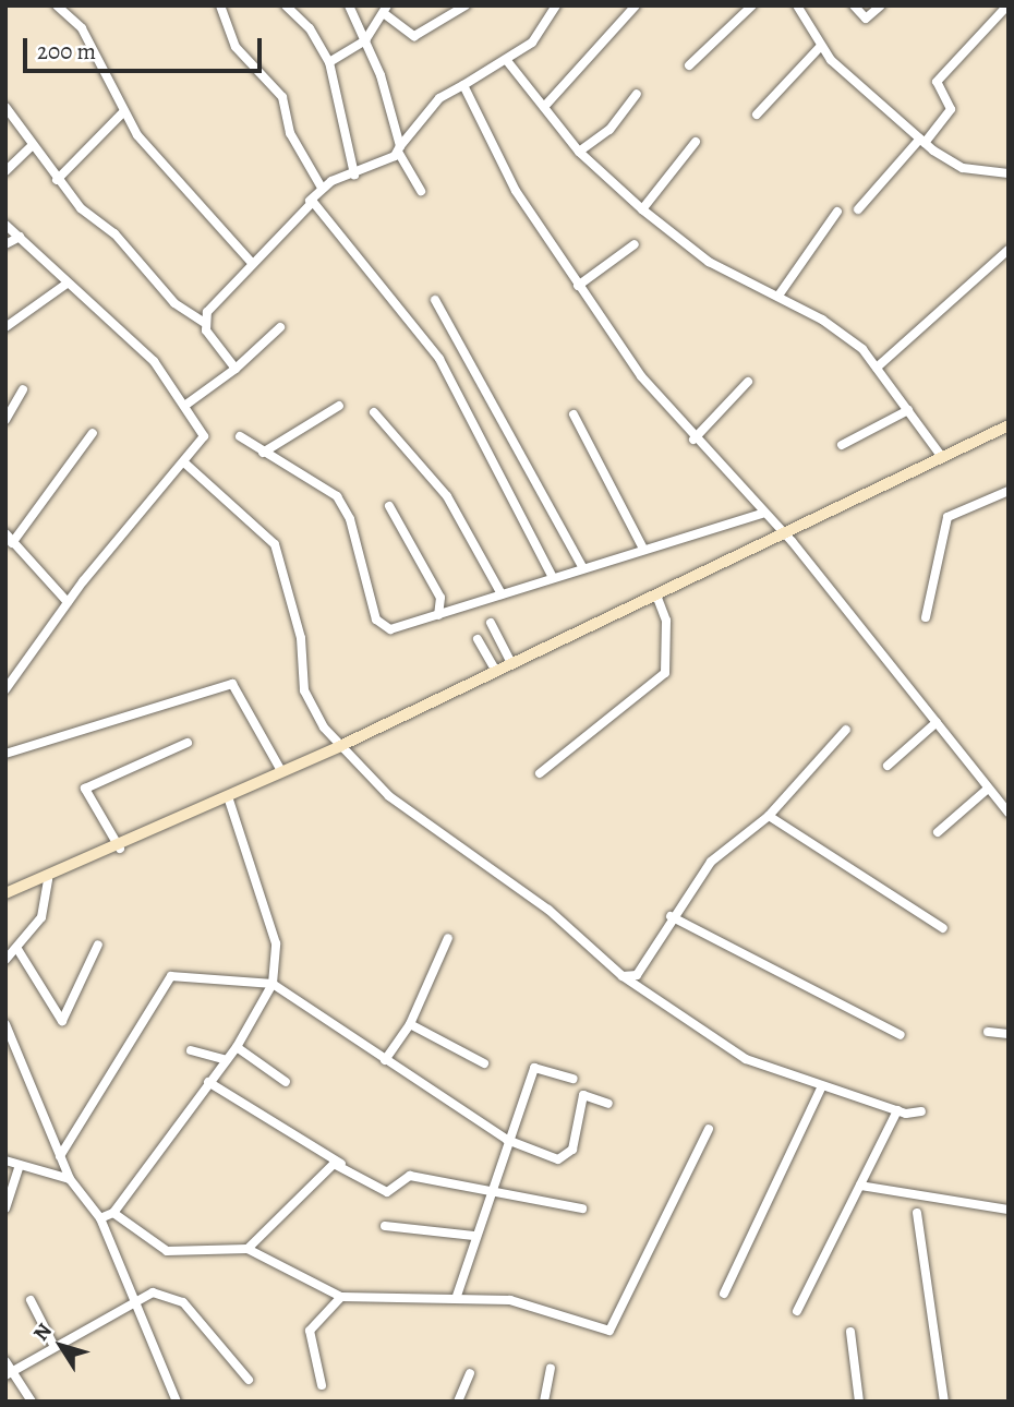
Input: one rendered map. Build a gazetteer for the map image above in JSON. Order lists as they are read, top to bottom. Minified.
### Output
{"scale_bar":"200 m","north":"top left"}
